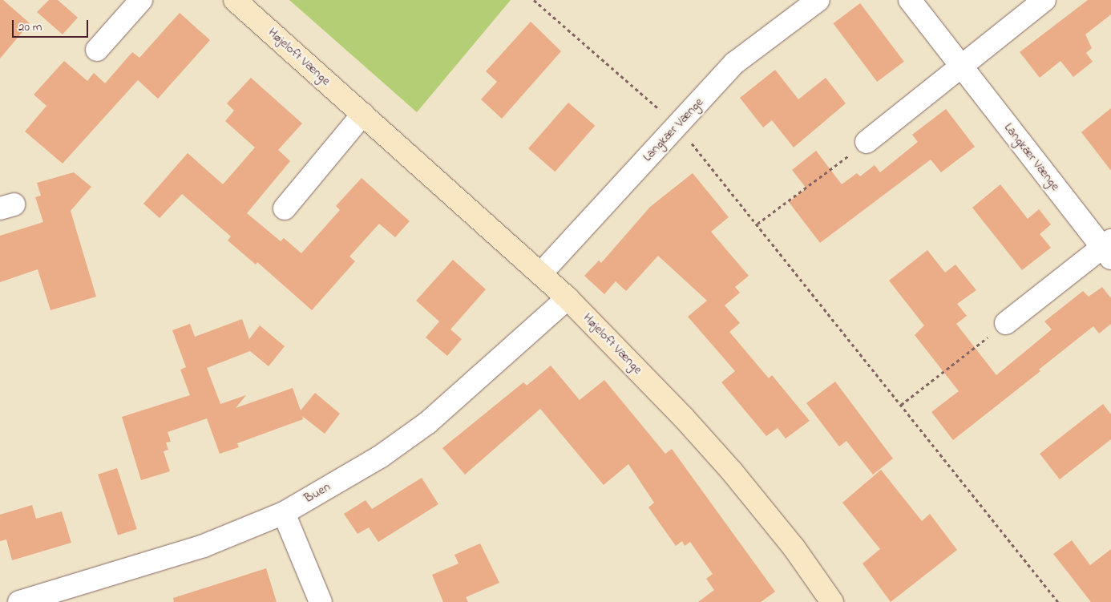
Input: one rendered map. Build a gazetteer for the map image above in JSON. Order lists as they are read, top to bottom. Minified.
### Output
{"streets":{"street":["Højeloft Vænge","Langkær Vænge","Buen"]},"crossings":[["Højeloft Vænge","Langkær Vænge"],["Højeloft Vænge","Buen"]],"scale_bar":"20 m"}
